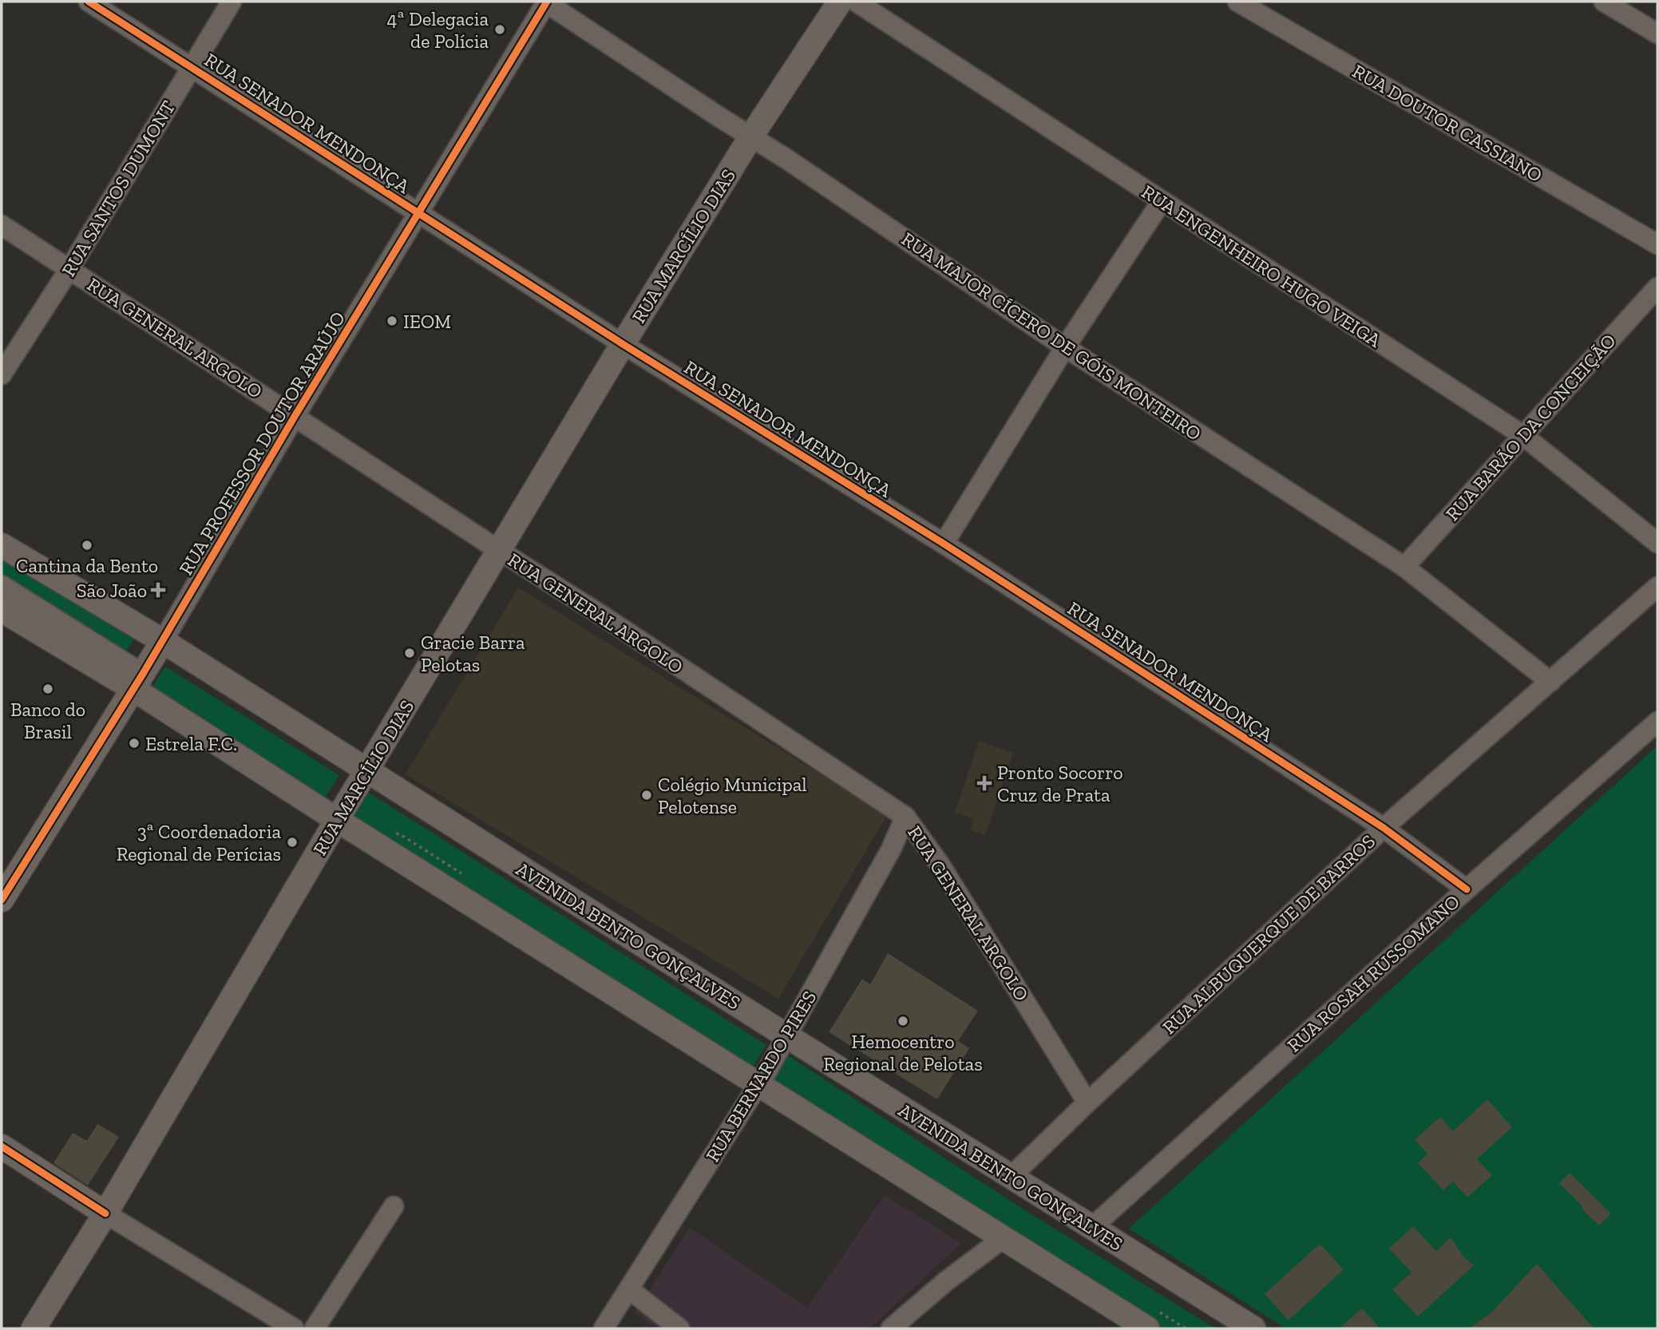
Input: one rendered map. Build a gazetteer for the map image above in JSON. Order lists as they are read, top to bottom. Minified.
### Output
{"streets":{"main road":["RUA MARCÍLIO DIAS","RUA PROFESSOR DOUTOR ARAÚJO","AVENIDA BENTO GONÇALVES"],"street":["RUA SENADOR MENDONÇA","RUA DOUTOR CASSIANO","RUA SANTOS DUMONT","RUA ENGENHEIRO HUGO VEIGA","RUA MAJOR CÍCERO DE GÓIS MONTEIRO","RUA GENERAL ARGOLO","RUA BARÃO DA CONCEIÇÃO","RUA ALBUQUERQUE DE BARROS","RUA ROSAH RUSSOMANO","RUA BERNARDO PIRES"]},"crossings":[["RUA SENADOR MENDONÇA","RUA SANTOS DUMONT"],["RUA SENADOR MENDONÇA","RUA MARCÍLIO DIAS"],["RUA SENADOR MENDONÇA","RUA PROFESSOR DOUTOR ARAÚJO"],["RUA SENADOR MENDONÇA","RUA ALBUQUERQUE DE BARROS"],["RUA SENADOR MENDONÇA","RUA ROSAH RUSSOMANO"],["RUA SANTOS DUMONT","RUA GENERAL ARGOLO"],["RUA MARCÍLIO DIAS","RUA MAJOR CÍCERO DE GÓIS MONTEIRO"],["RUA MARCÍLIO DIAS","RUA GENERAL ARGOLO"],["RUA MARCÍLIO DIAS","AVENIDA BENTO GONÇALVES"],["RUA ENGENHEIRO HUGO VEIGA","RUA BARÃO DA CONCEIÇÃO"],["RUA MAJOR CÍCERO DE GÓIS MONTEIRO","RUA BARÃO DA CONCEIÇÃO"],["RUA MAJOR CÍCERO DE GÓIS MONTEIRO","RUA PROFESSOR DOUTOR ARAÚJO"],["RUA MAJOR CÍCERO DE GÓIS MONTEIRO","RUA ALBUQUERQUE DE BARROS"],["RUA GENERAL ARGOLO","RUA PROFESSOR DOUTOR ARAÚJO"],["RUA GENERAL ARGOLO","RUA ALBUQUERQUE DE BARROS"],["RUA GENERAL ARGOLO","RUA BERNARDO PIRES"],["RUA PROFESSOR DOUTOR ARAÚJO","AVENIDA BENTO GONÇALVES"],["RUA ALBUQUERQUE DE BARROS","AVENIDA BENTO GONÇALVES"],["AVENIDA BENTO GONÇALVES","RUA ROSAH RUSSOMANO"],["AVENIDA BENTO GONÇALVES","RUA BERNARDO PIRES"]],"places":{"other":["4ª Delegacia de Polícia","IEOM","Cantina da Bento","Gracie Barra Pelotas","Banco do Brasil","Estrela F.C.","Colégio Municipal Pelotense","3ª Coordenadoria Regional de Perícias","Hemocentro Regional de Pelotas"],"health":["São João","Pronto Socorro Cruz de Prata"]}}
